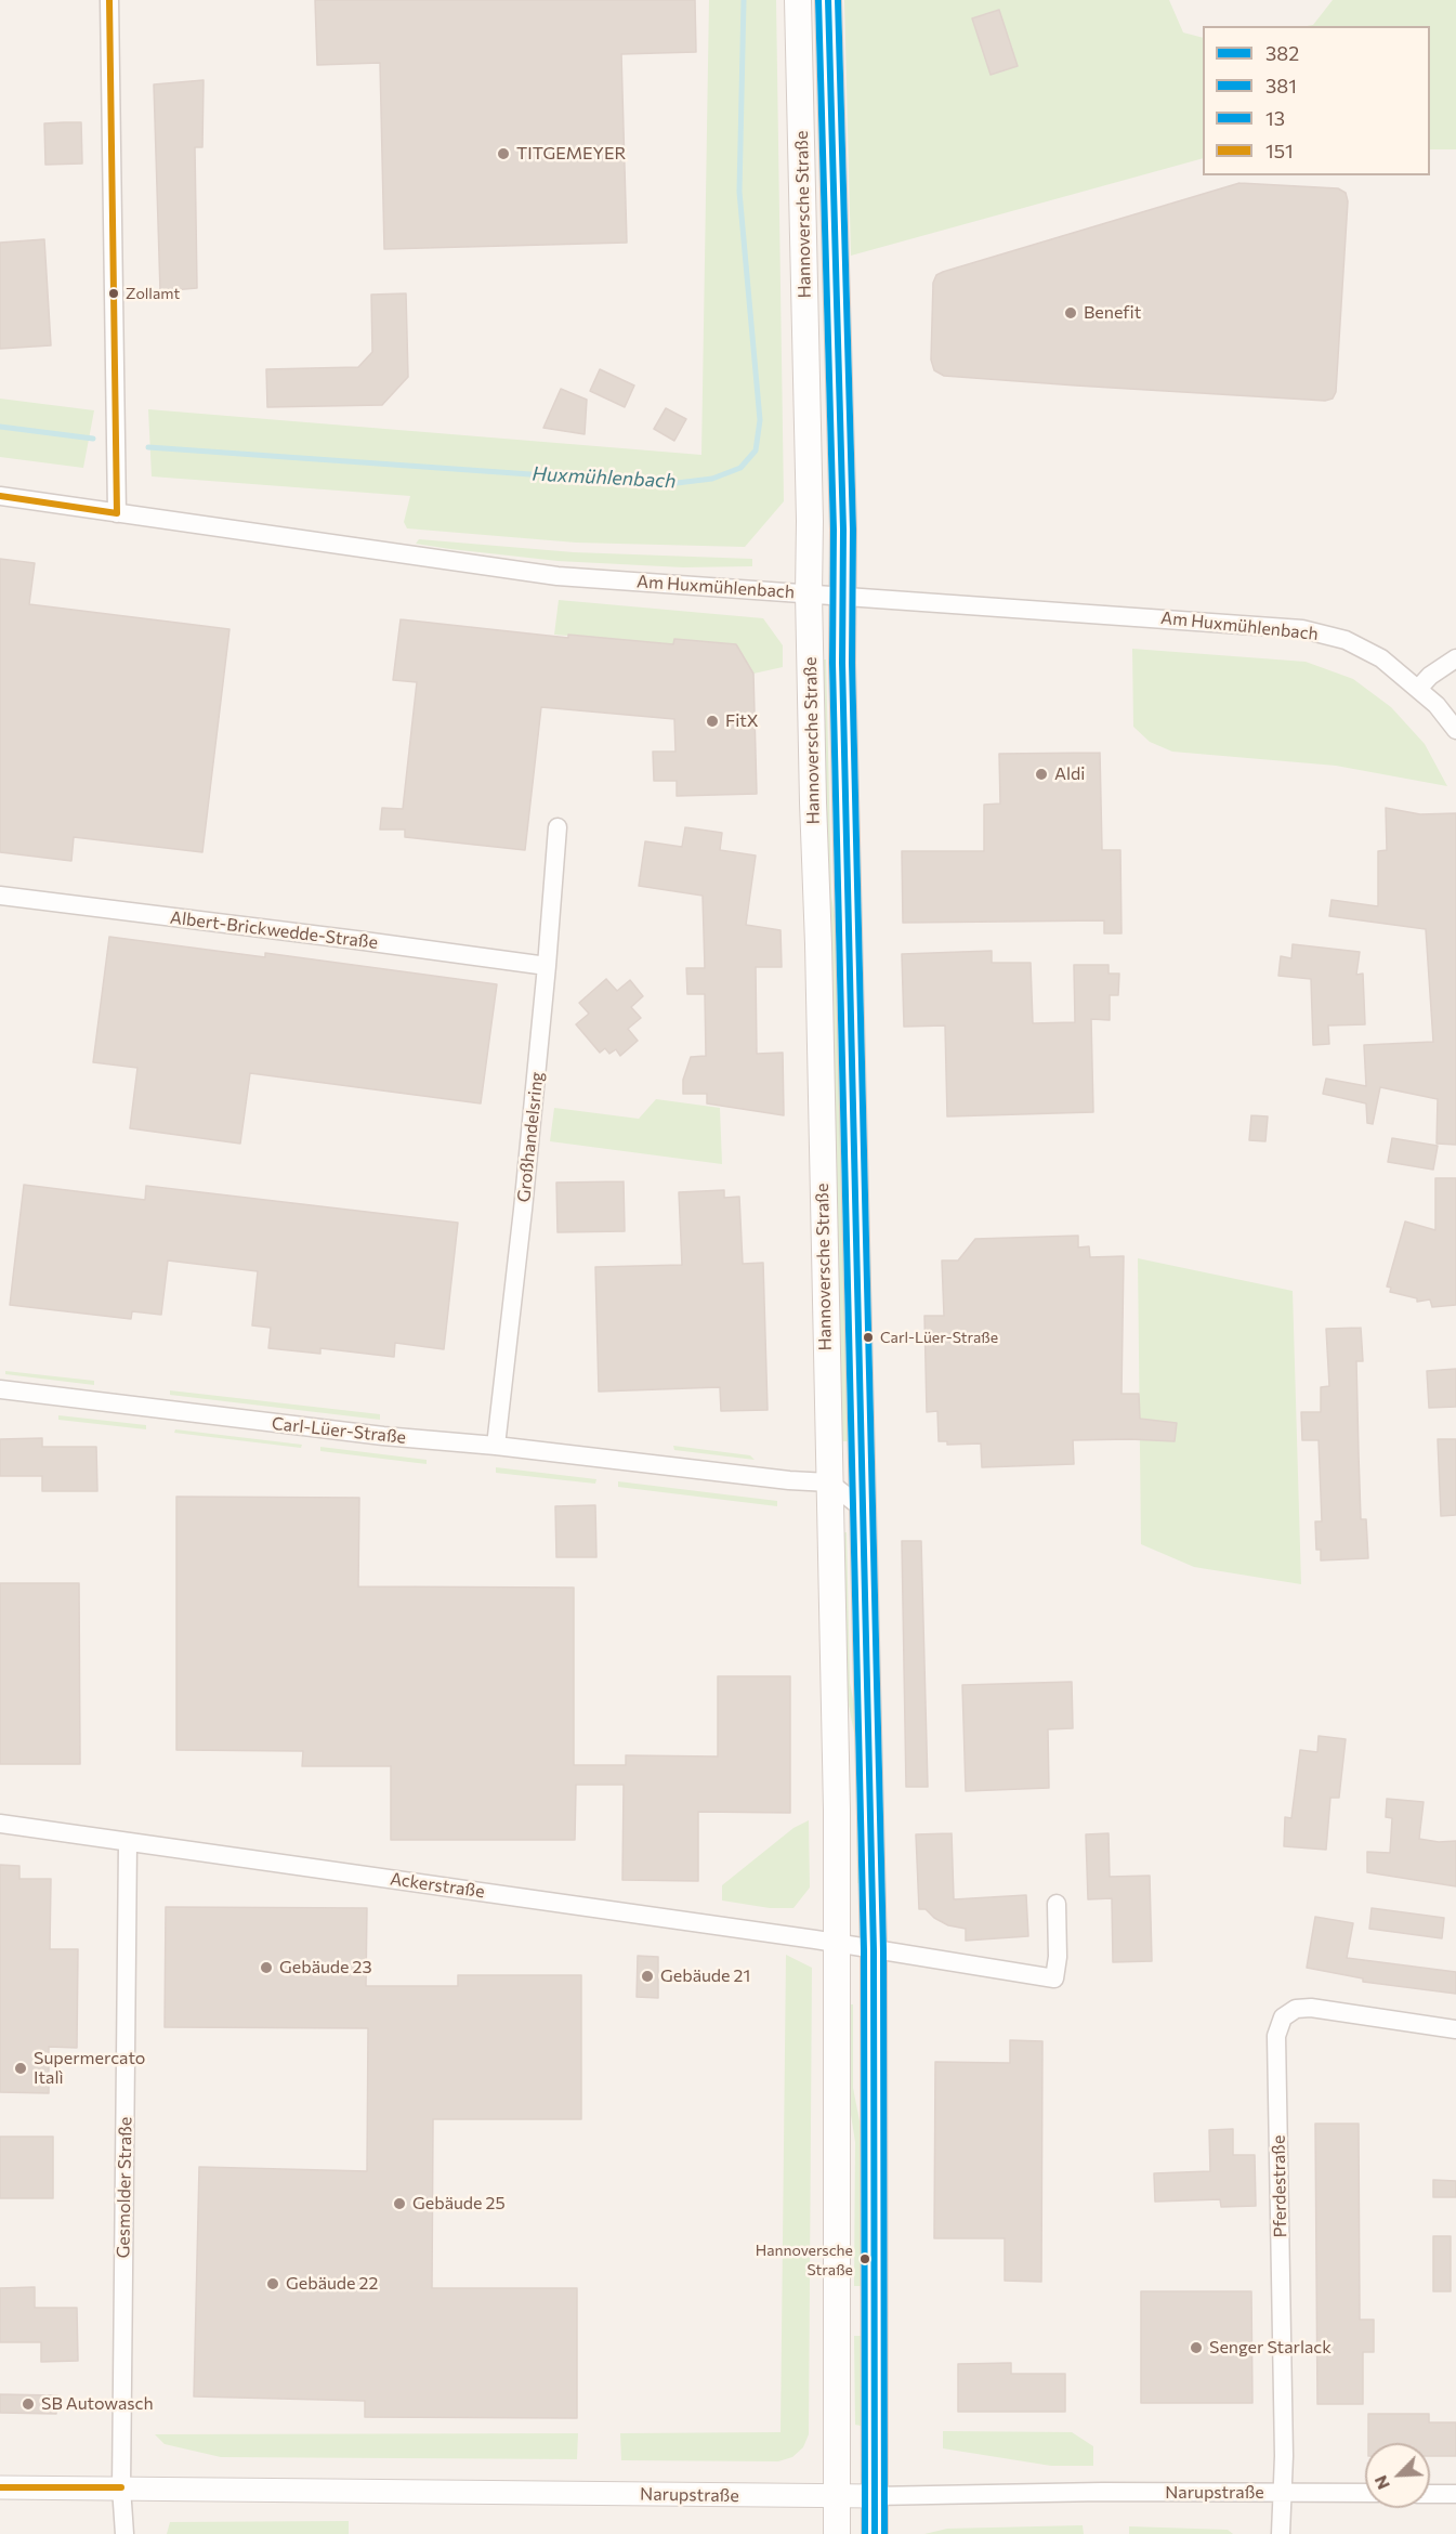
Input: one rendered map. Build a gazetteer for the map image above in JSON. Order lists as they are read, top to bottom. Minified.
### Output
{"streets":{"main road":["Hannoversche Straße"],"street":["Am Huxmühlenbach","Albert-Brickwedde-Straße","Großhandelsring","Carl-Lüer-Straße","Ackerstraße","Pferdestraße","Gesmolder Straße","Narupstraße"]},"crossings":[["Hannoversche Straße","Am Huxmühlenbach"],["Hannoversche Straße","Carl-Lüer-Straße"],["Hannoversche Straße","Ackerstraße"],["Hannoversche Straße","Narupstraße"],["Albert-Brickwedde-Straße","Großhandelsring"],["Großhandelsring","Carl-Lüer-Straße"],["Ackerstraße","Gesmolder Straße"],["Pferdestraße","Narupstraße"],["Gesmolder Straße","Narupstraße"]],"water":["Huxmühlenbach"],"places":["TITGEMEYER","Zollamt","Benefit","FitX","Aldi","Carl-Lüer-Straße","Gebäude 23","Gebäude 21","Supermercato Italì","Gebäude 25","Hannoversche Straße","Gebäude 22","Senger Starlack","SB Autowasch"],"lines":["transit line 382","transit line 381","transit line 13","transit line 151"],"legend":["382","381","13","151"],"north":"bottom left"}
